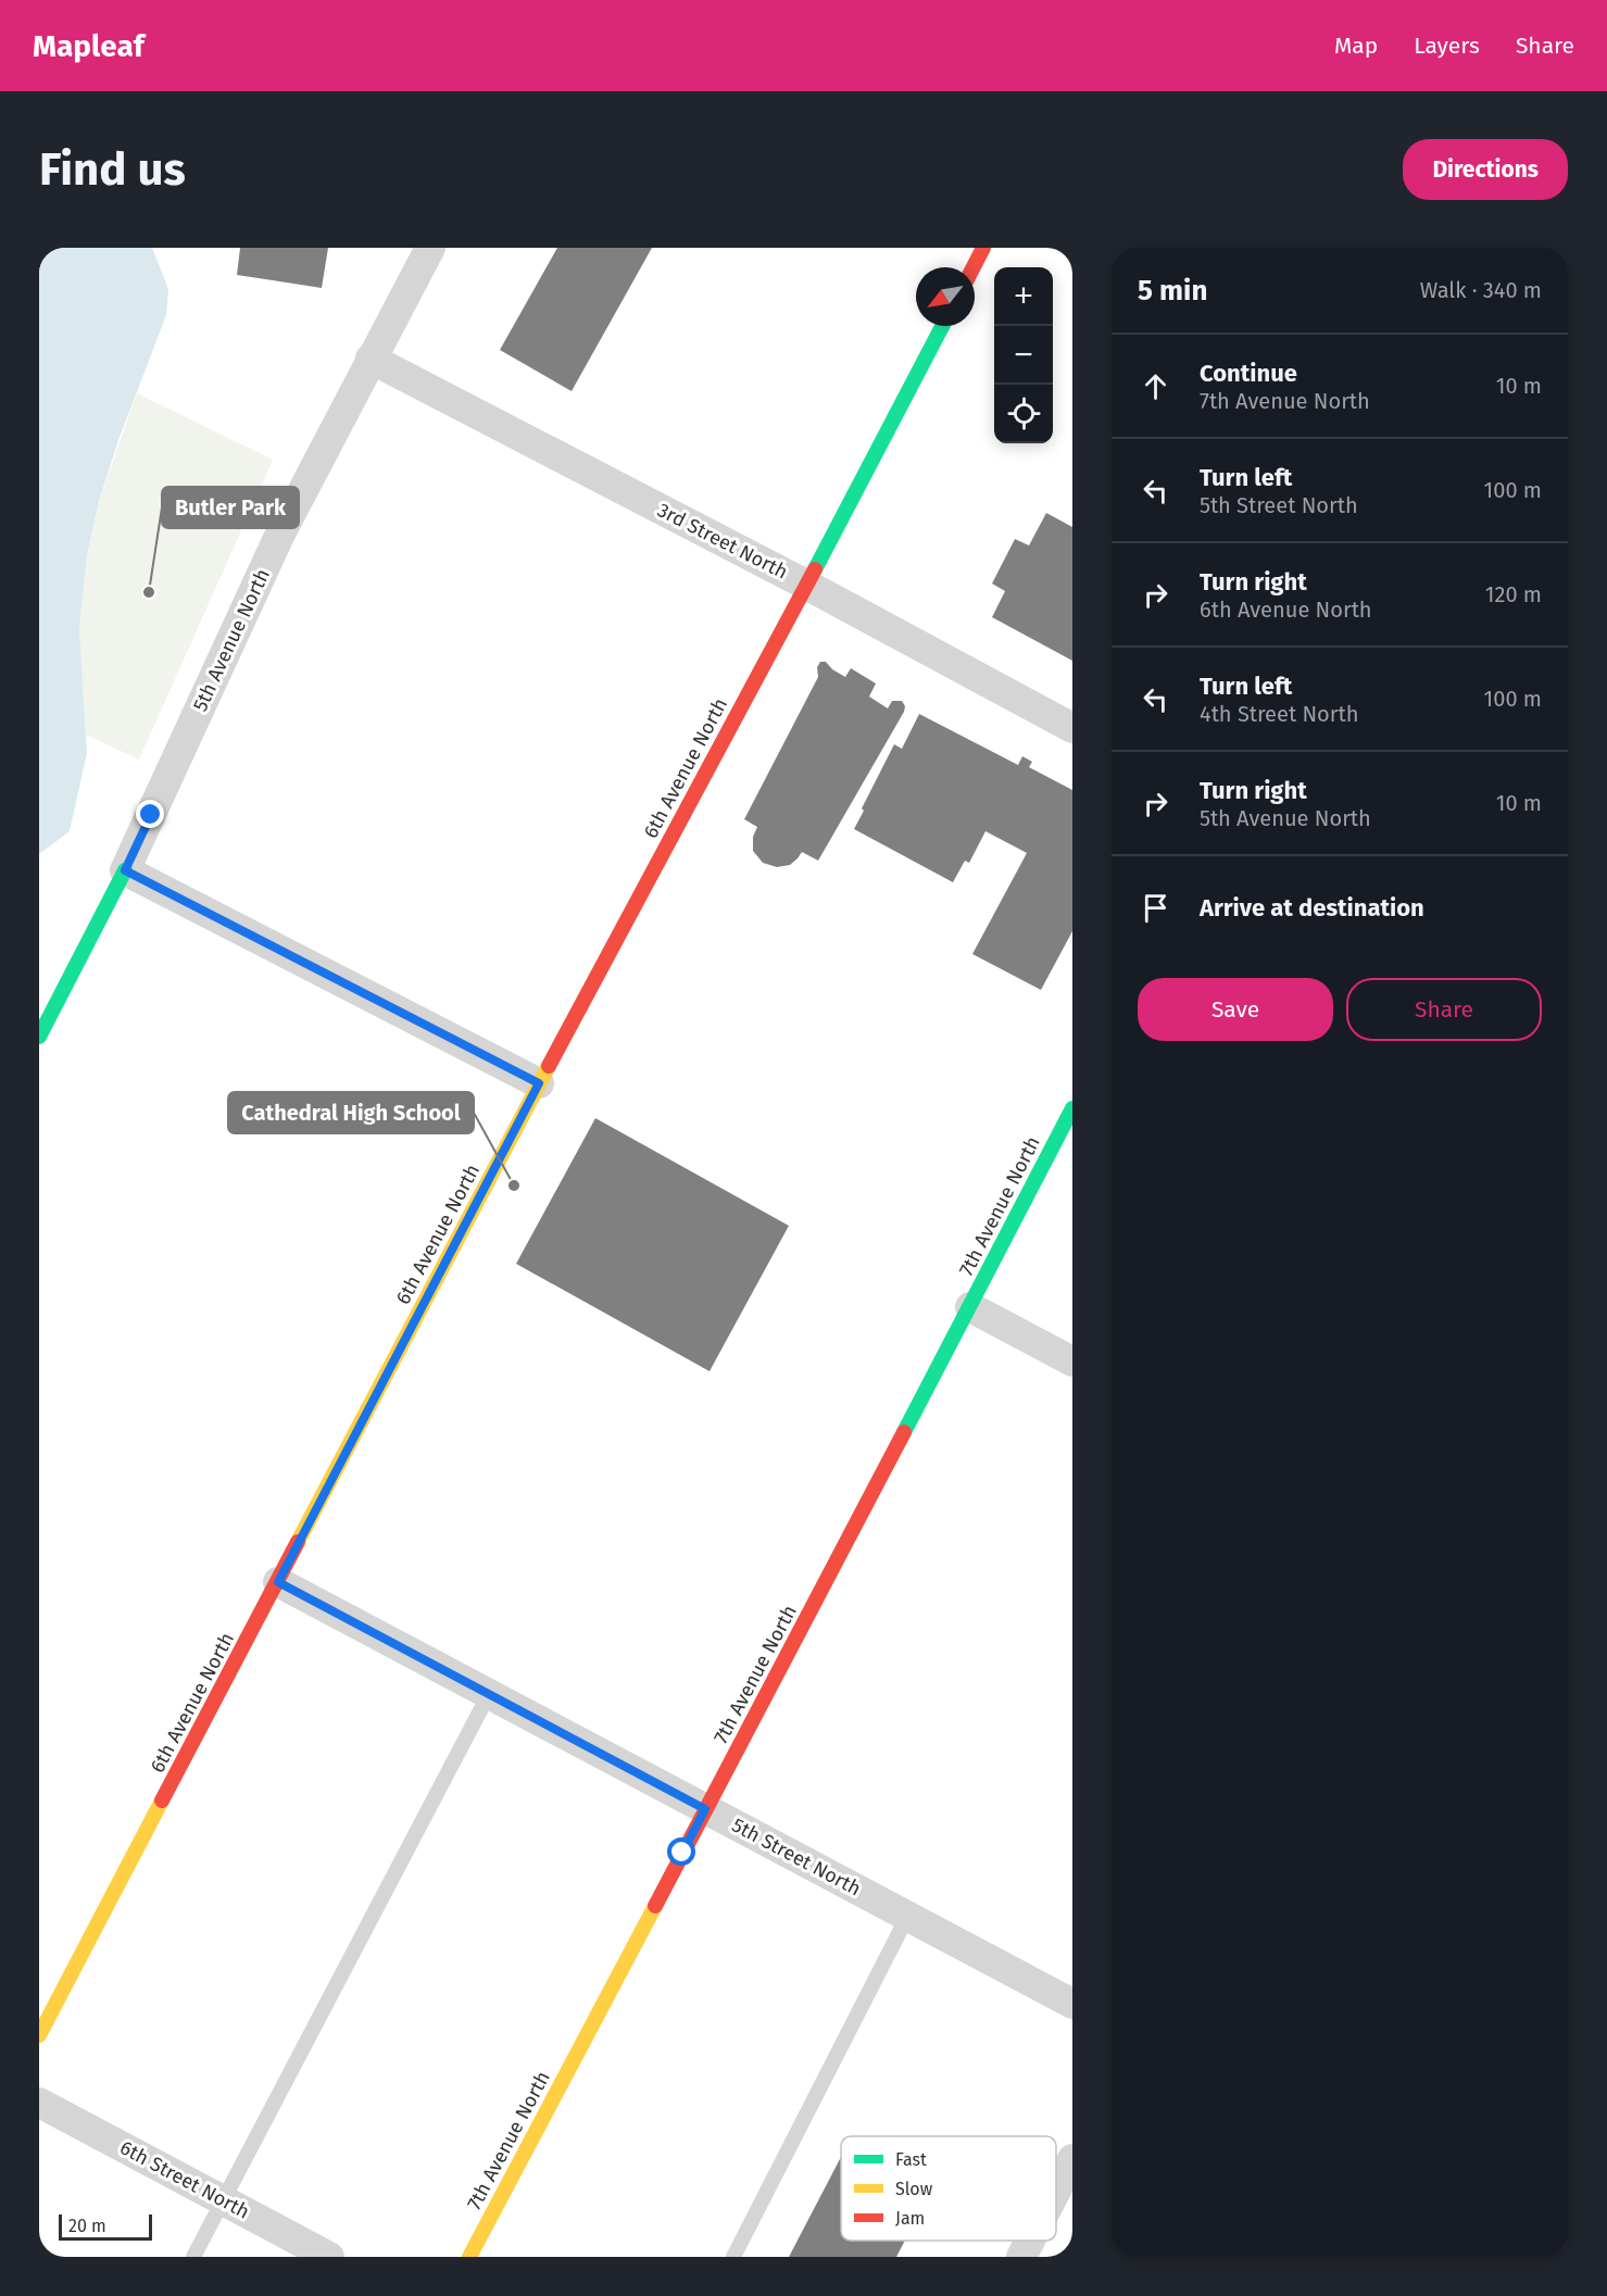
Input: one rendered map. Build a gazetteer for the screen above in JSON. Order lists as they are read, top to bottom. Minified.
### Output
{"streets":{"street":["3rd Street North","5th Avenue North","6th Avenue North","7th Avenue North","5th Street North","6th Street North"]},"crossings":[["3rd Street North","5th Avenue North"],["3rd Street North","6th Avenue North"],["6th Avenue North","5th Street North"],["7th Avenue North","5th Street North"]],"places":["Butler Park","Cathedral High School"],"legend":["Fast","Slow","Jam"],"scale_bar":"20 m","north":"bottom left","page":{"header":"Mapleaf","nav":["Map","Layers","Share"],"buttons":["Directions",["Save","Share"]],"title":"Find us","heading":["5 min","Walk · 340 m"],"map_buttons":["+","−"],"list":[["Continue","7th Avenue North","10 m"],["Turn left","5th Street North","100 m"],["Turn right","6th Avenue North","120 m"],["Turn left","4th Street North","100 m"],["Turn right","5th Avenue North","10 m"],"Arrive at destination"],"scale":"20 m"}}
